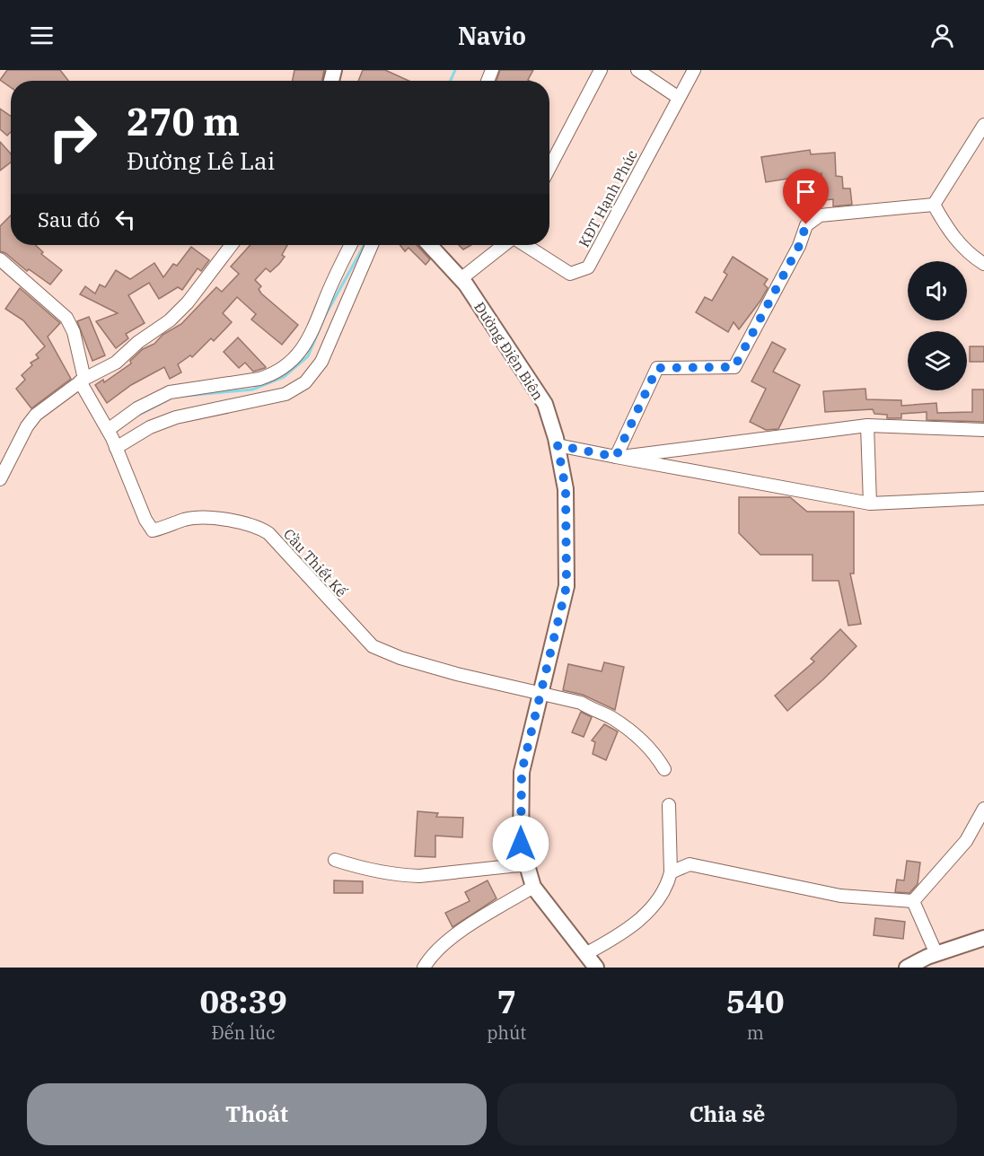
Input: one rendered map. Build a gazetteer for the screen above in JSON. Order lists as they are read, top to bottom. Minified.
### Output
{"streets":{"main road":["Đường Điện Biên"],"street":["KĐT Hạnh Phúc","Cầu Thiết Kế"]},"crossings":[["KĐT Hạnh Phúc","Đường Điện Biên"],["Đường Điện Biên","Cầu Thiết Kế"]],"page":{"header":"Navio","turn":["270 m","Đường Lê Lai"],"then":"Sau đó","eta":["08:39","Đến lúc","7","phút","540","m"],"buttons":["Thoát","Chia sẻ"]}}
